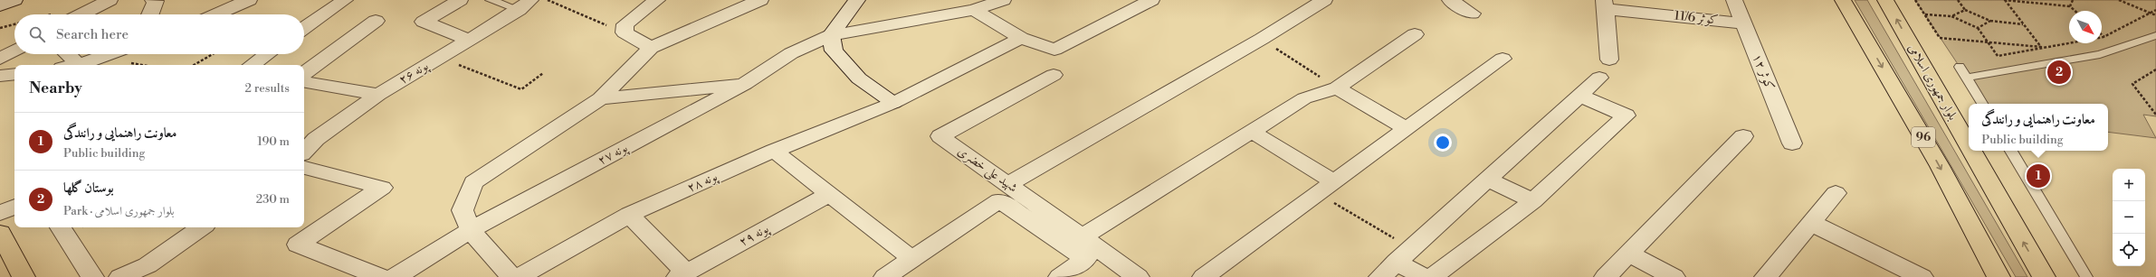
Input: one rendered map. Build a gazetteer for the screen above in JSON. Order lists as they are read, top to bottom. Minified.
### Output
{"streets":{"main road":["بلوار جمهوری اسلامی","96"],"street":["کوثر 11/6","کوثر ۱۲","پونه ۲۶","پونه ۲۷","شهید علی خضری","پونه ۲۸","پونه ۲۹"]},"crossings":[["کوثر 11/6","کوثر ۱۲"]],"north":"bottom right","page":{"search":"Search here","pins":["2","1"],"heading":["Nearby","2 results"],"popup":["معاونت راهنمایی و رانندگی","Public building"],"list":[{"mark":"1","name":"معاونت راهنمایی و رانندگی","note":"Public building","value":"190 m"},{"mark":"2","name":"بوستان گلها","note":"Park · بلوار جمهوری اسلامی","value":"230 m"}],"map_buttons":["+","−"]}}
